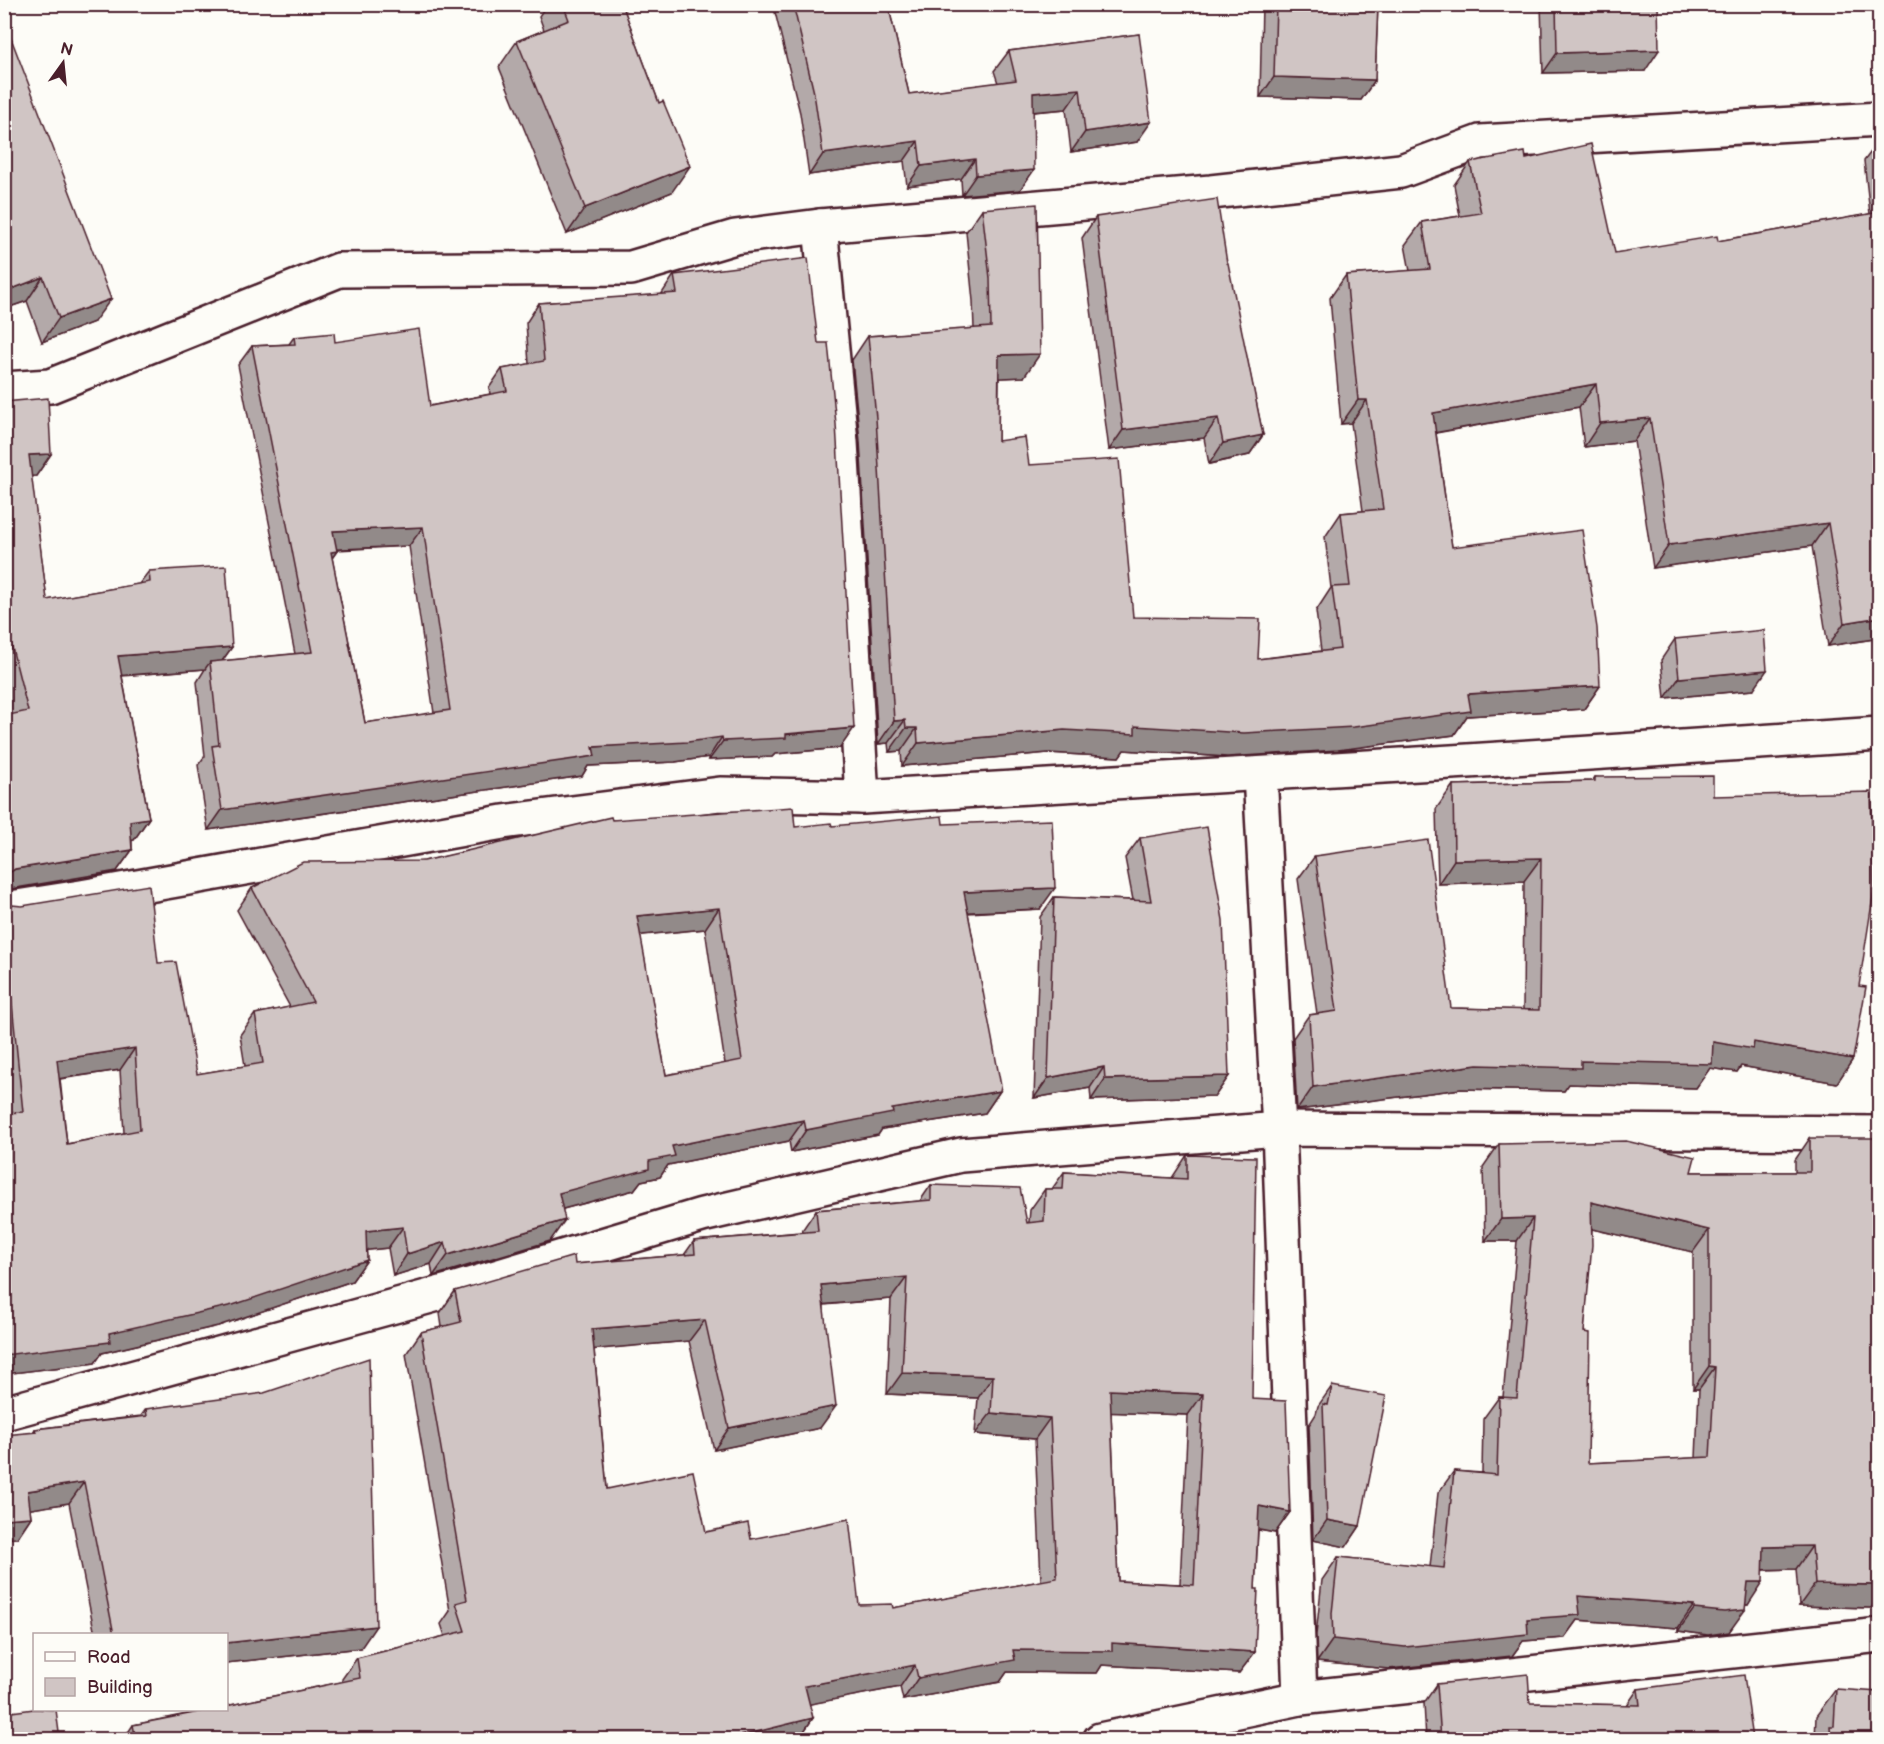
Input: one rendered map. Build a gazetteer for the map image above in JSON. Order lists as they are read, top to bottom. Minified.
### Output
{"legend":["Road","Building"],"north":"top"}
